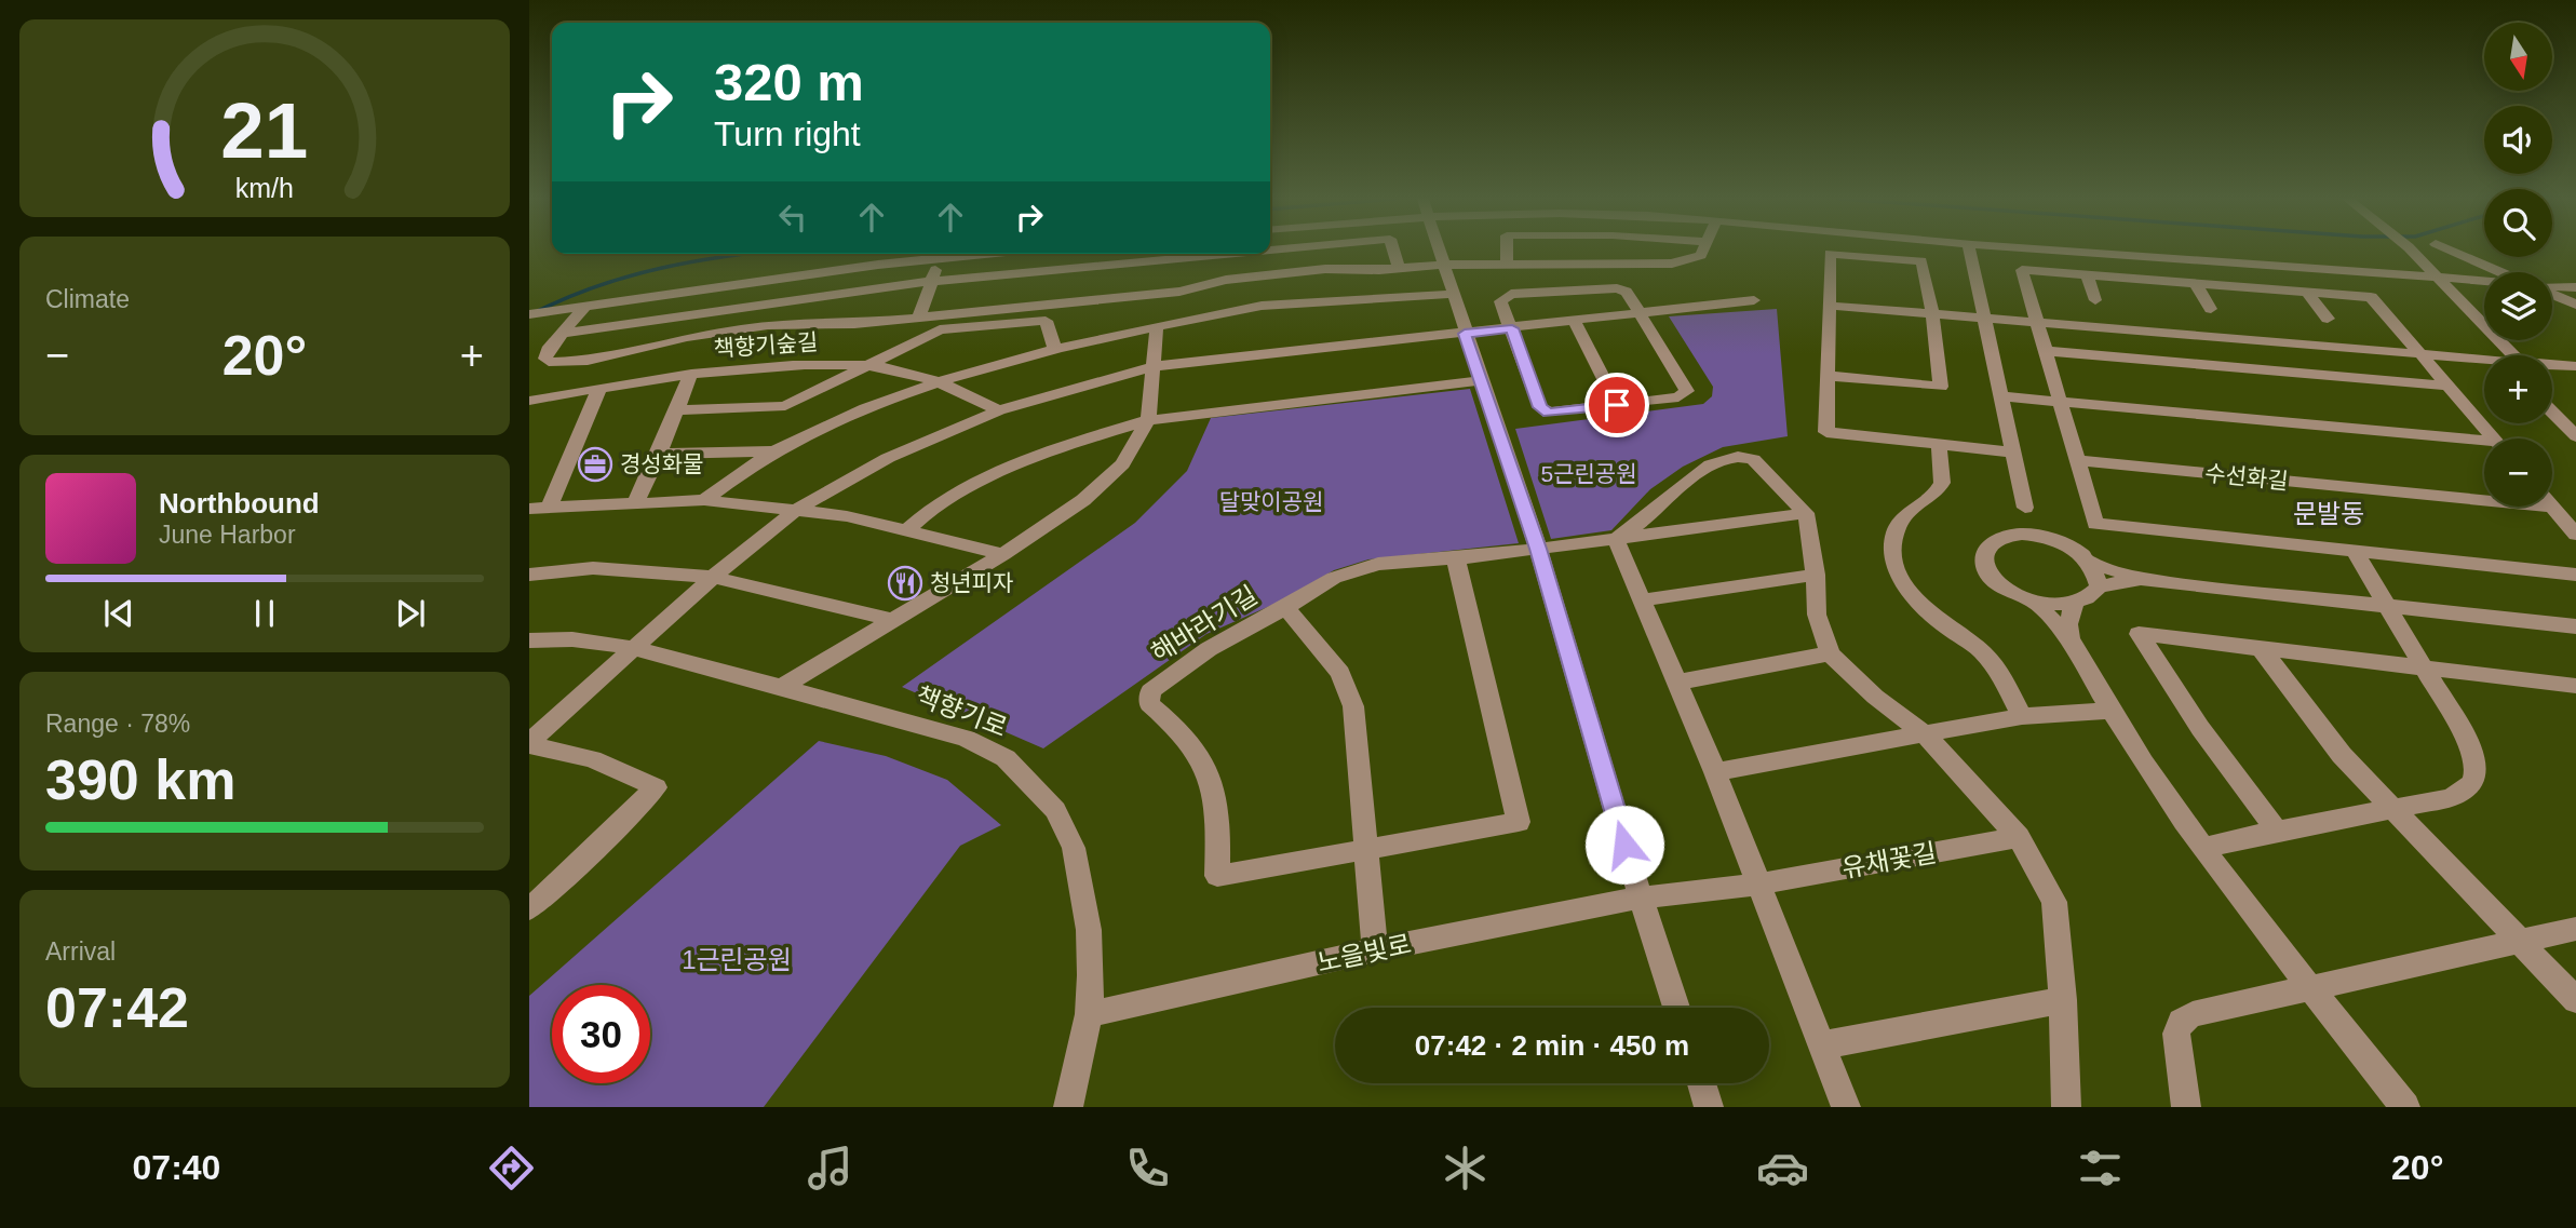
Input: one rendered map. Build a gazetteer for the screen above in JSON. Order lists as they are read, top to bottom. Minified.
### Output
{"streets":{"street":["책향기숲길","수선화길","해바라기길","책향기로","유채꽃길","노을빛로"]},"crossings":[["해바라기길","노을빛로"],["책향기로","노을빛로"],["유채꽃길","노을빛로"]],"districts":["문발동"],"parks":["5근린공원","달맞이공원","1근린공원"],"places":{"office":["경성화물"],"restaurant":["청년피자"]},"north":"bottom","page":{"map_buttons":["+","−"],"turn":["320 m","Turn right"],"tile":["Climate",["Range · 78%","390 km"],["Arrival","07:42"]],"heat":["−","20°","+"],"song":["Northbound","June Harbor"],"limit":"30","trip":"07:42 · 2 min · 450 m","tabs":["07:40","20°"],"gauge":["21","km/h"]}}
